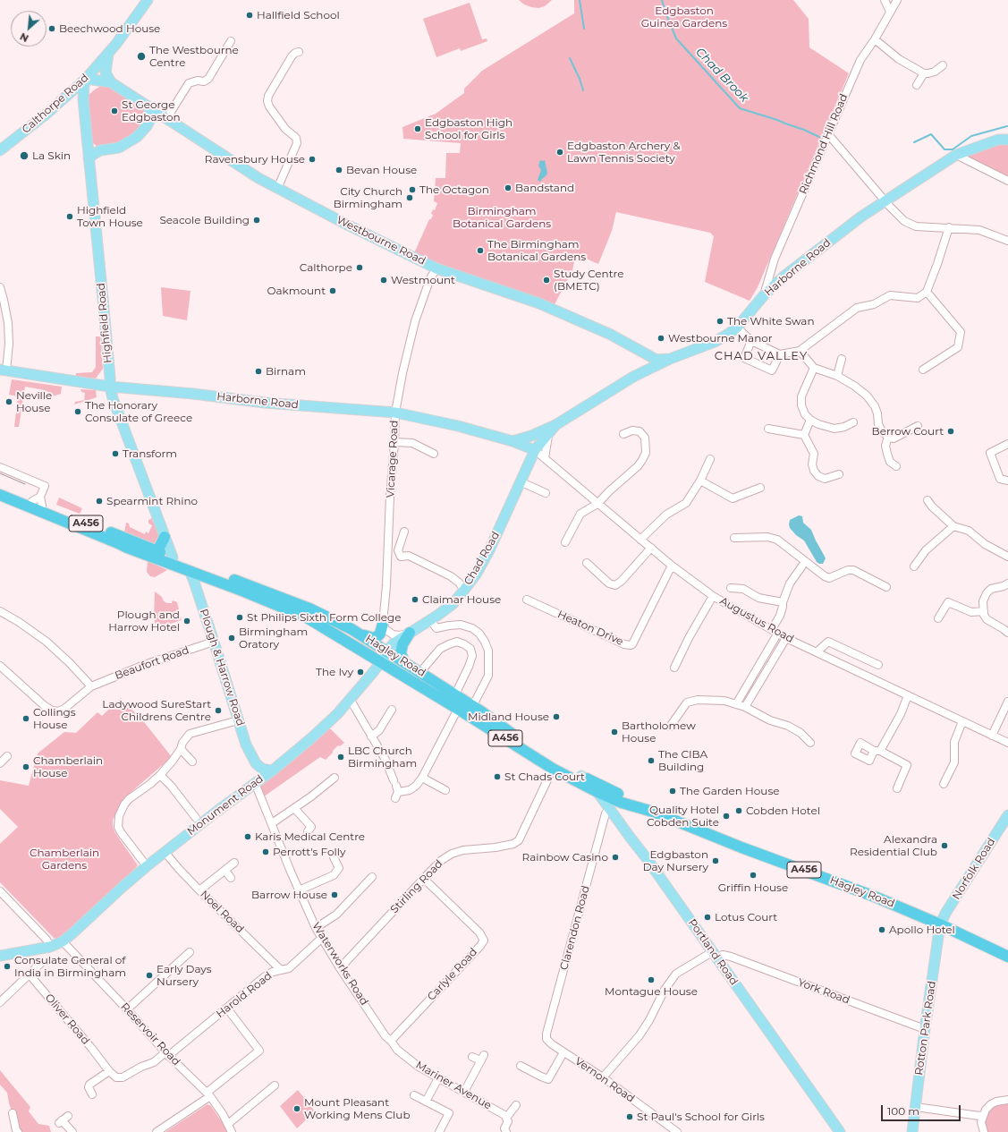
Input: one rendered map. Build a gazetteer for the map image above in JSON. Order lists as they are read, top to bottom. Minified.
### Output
{"streets":{"highway":["A456","Hagley Road"],"main road":["Calthorpe Road","Westbourne Road","Harborne Road","Highfield Road","Chad Road","Plough & Harrow Road","Monument Road","Norfolk Road","Portland Road","Rotton Park Road"],"street":["Richmond Hill Road","Vicarage Road","Augustus Road","Heaton Drive","Beaufort Road","Stirling Road","Noel Road","Clarendon Road","Waterworks Road","Carlyle Road","York Road","Harold Road","Oliver Road","Reservoir Road","Vernon Road","Mariner Avenue"]},"crossings":[["Calthorpe Road","Highfield Road"],["Richmond Hill Road","Harborne Road"],["Westbourne Road","Harborne Road"],["Westbourne Road","Highfield Road"],["Westbourne Road","Vicarage Road"],["Harborne Road","Highfield Road"],["Harborne Road","Vicarage Road"],["Harborne Road","Chad Road"],["Harborne Road","Augustus Road"],["Highfield Road","Hagley Road"],["Chad Road","Augustus Road"],["Chad Road","Hagley Road"],["Chad Road","Monument Road"],["Augustus Road","Heaton Drive"],["Hagley Road","Plough & Harrow Road"],["Hagley Road","Monument Road"],["Hagley Road","Norfolk Road"],["Hagley Road","Stirling Road"],["Hagley Road","Portland Road"],["Hagley Road","Rotton Park Road"],["Beaufort Road","Plough & Harrow Road"],["Plough & Harrow Road","Monument Road"],["Plough & Harrow Road","Waterworks Road"],["Monument Road","Noel Road"],["Monument Road","Waterworks Road"],["Monument Road","Reservoir Road"],["Norfolk Road","Rotton Park Road"],["Stirling Road","Waterworks Road"],["Stirling Road","Carlyle Road"],["Noel Road","Harold Road"],["Clarendon Road","Vernon Road"],["Waterworks Road","Carlyle Road"],["Waterworks Road","Harold Road"],["Waterworks Road","Mariner Avenue"],["Carlyle Road","Mariner Avenue"],["York Road","Rotton Park Road"],["Harold Road","Oliver Road"],["Harold Road","Reservoir Road"]],"districts":["CHAD VALLEY"],"water":["Chad Brook"],"parks":["Edgbaston Guinea Gardens","Birmingham Botanical Gardens","Chamberlain Gardens"],"places":["Hallfield School","Beechwood House","The Westbourne Centre","St George Edgbaston","Edgbaston High School for Girls","Edgbaston Archery & Lawn Tennis Society","La Skin","Ravensbury House","Bevan House","Bandstand","The Octagon","City Church Birmingham","Highfield Town House","Seacole Building","The Birmingham Botanical Gardens","Calthorpe","Westmount","Study Centre (BMETC)","Oakmount","The White Swan","Westbourne Manor","Birnam","Neville House","The Honorary Consulate of Greece","Berrow Court","Transform","Spearmint Rhino","Claimar House","St Philips Sixth Form College","Plough and Harrow Hotel","Birmingham Oratory","The Ivy","Ladywood SureStart Childrens Centre","Midland House","Collings House","Bartholomew House","LBC Church Birmingham","The CIBA Building","Chamberlain House","St Chads Court","The Garden House","Cobden Hotel","Quality Hotel Cobden Suite","Karis Medical Centre","Alexandra Residential Club","Perrott's Folly","Rainbow Casino","Edgbaston Day Nursery","Griffin House","Barrow House","Lotus Court","Apollo Hotel","Consulate General of India in Birmingham","Early Days Nursery","Montague House","Mount Pleasant Working Mens Club","St Paul's School for Girls"],"scale_bar":"100 m","north":"bottom left"}
